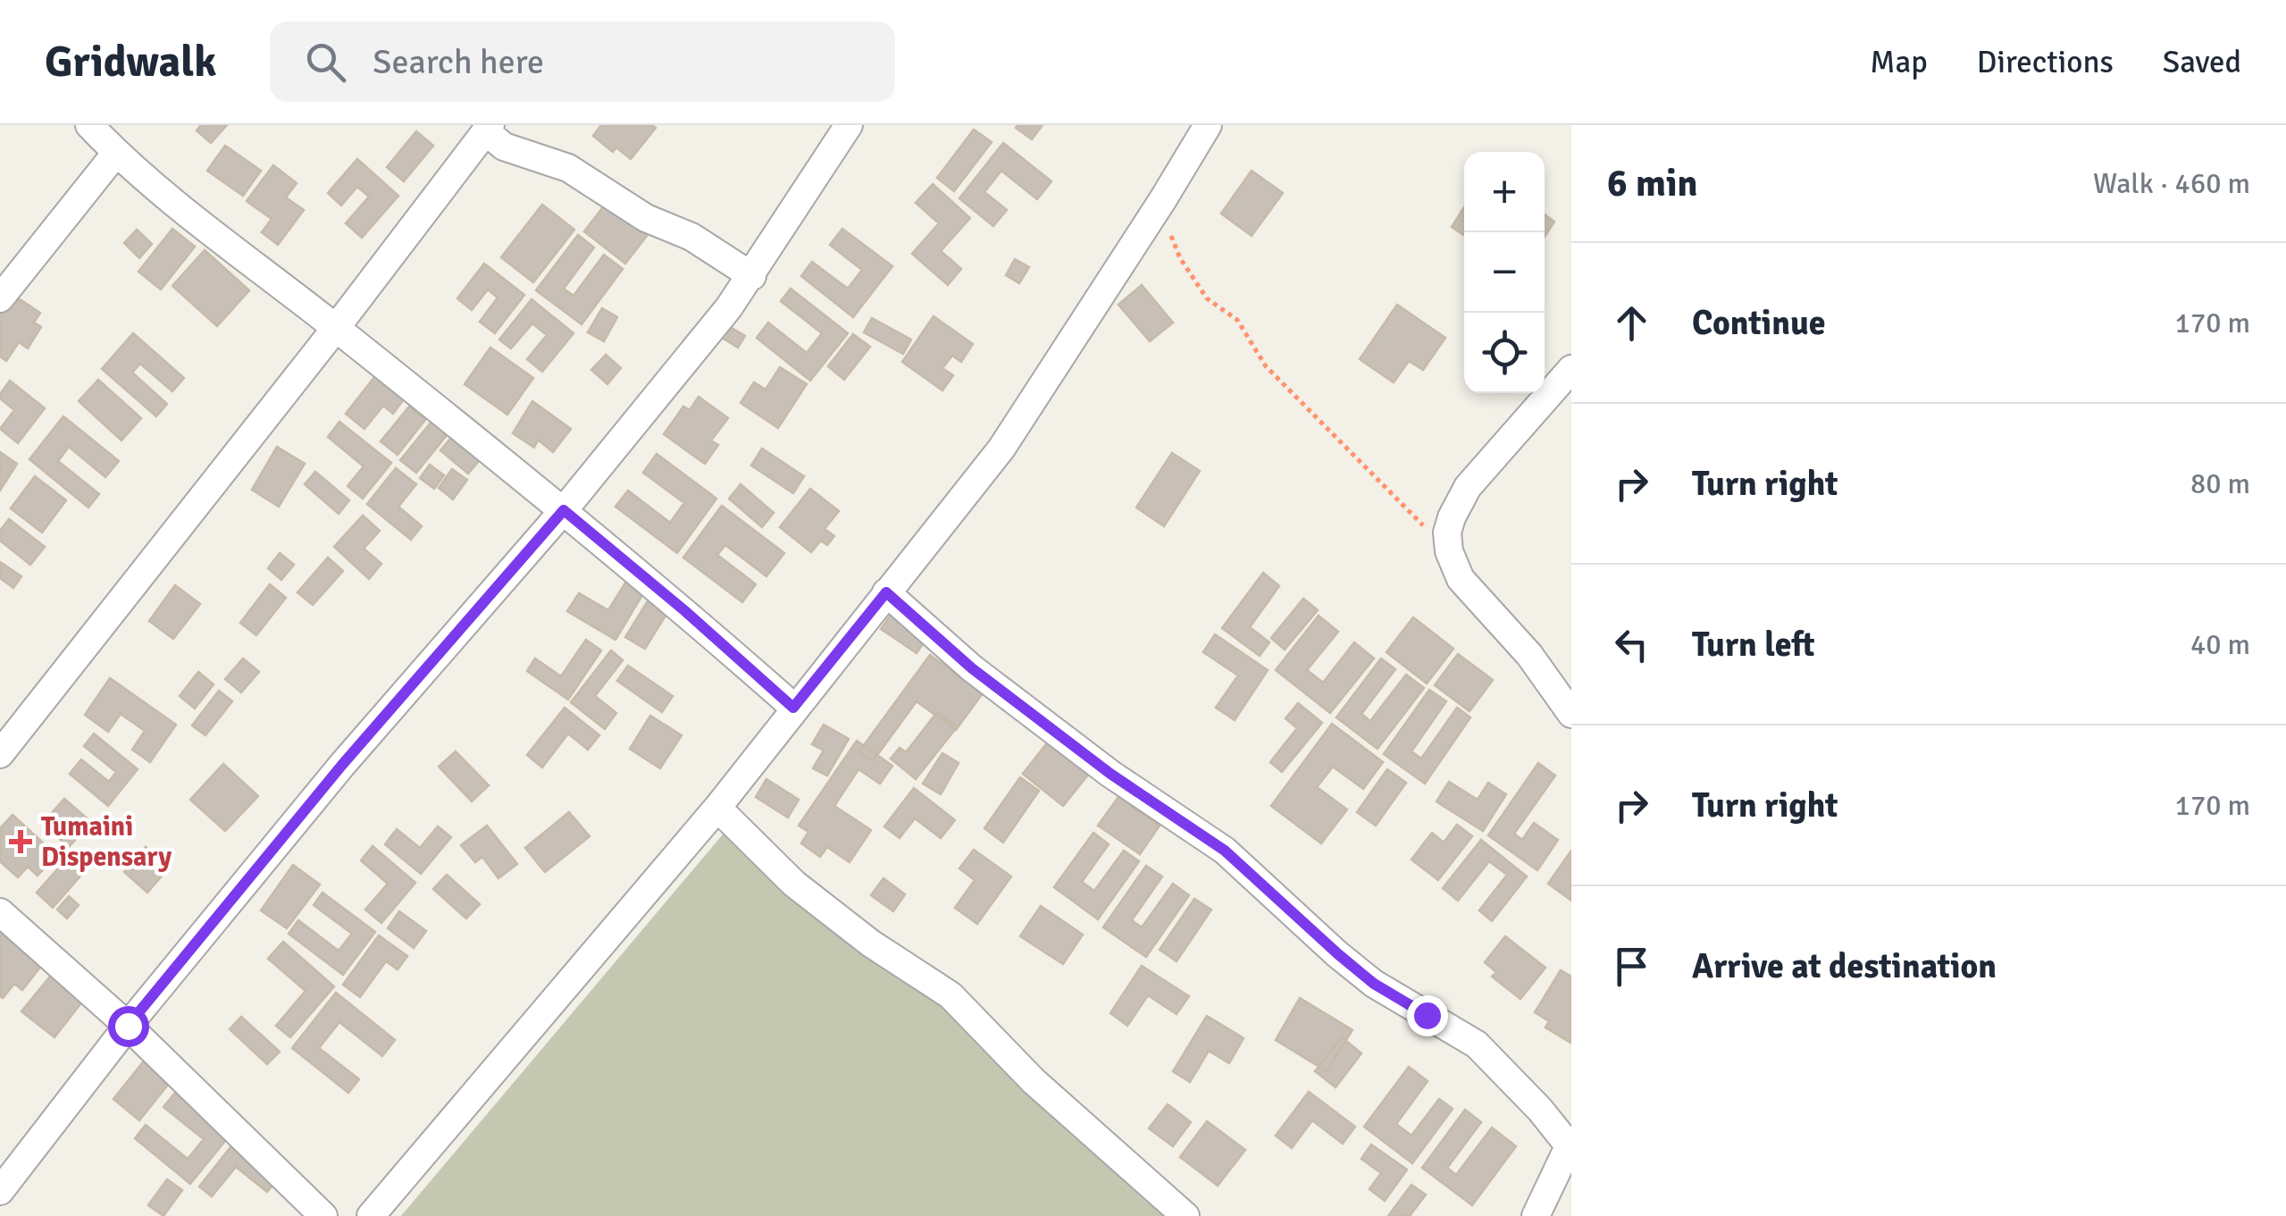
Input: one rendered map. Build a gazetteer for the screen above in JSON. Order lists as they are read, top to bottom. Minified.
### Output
{"places":{"health":["Tumaini Dispensary"]},"page":{"header":"Gridwalk","search":"Search here","nav":["Map","Directions","Saved"],"heading":["6 min","Walk · 460 m"],"map_buttons":["+","−"],"list":[["Continue","170 m"],["Turn right","80 m"],["Turn left","40 m"],["Turn right","170 m"],"Arrive at destination"]}}
